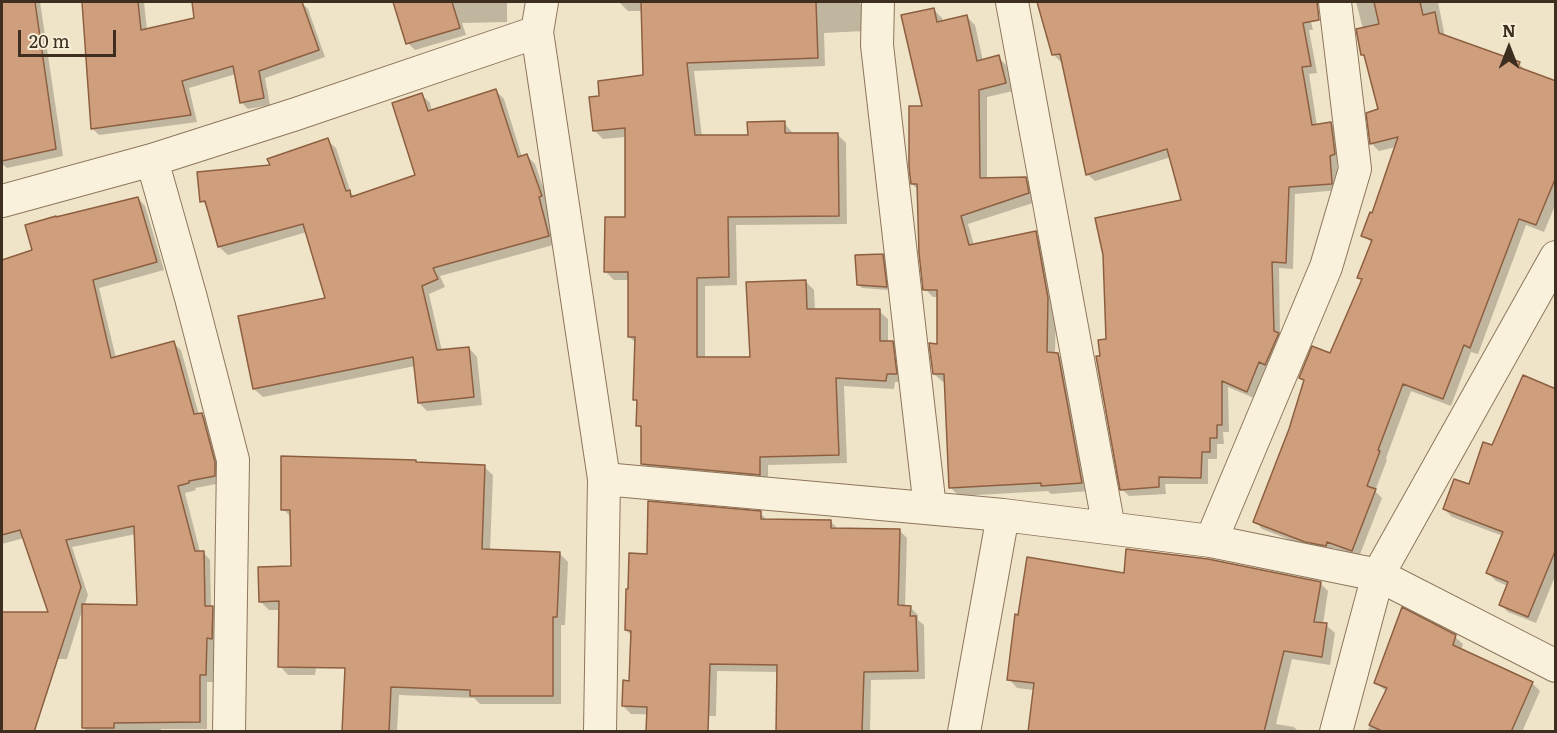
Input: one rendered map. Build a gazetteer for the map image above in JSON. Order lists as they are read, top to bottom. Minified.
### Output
{"scale_bar":"20 m","north":"top"}
